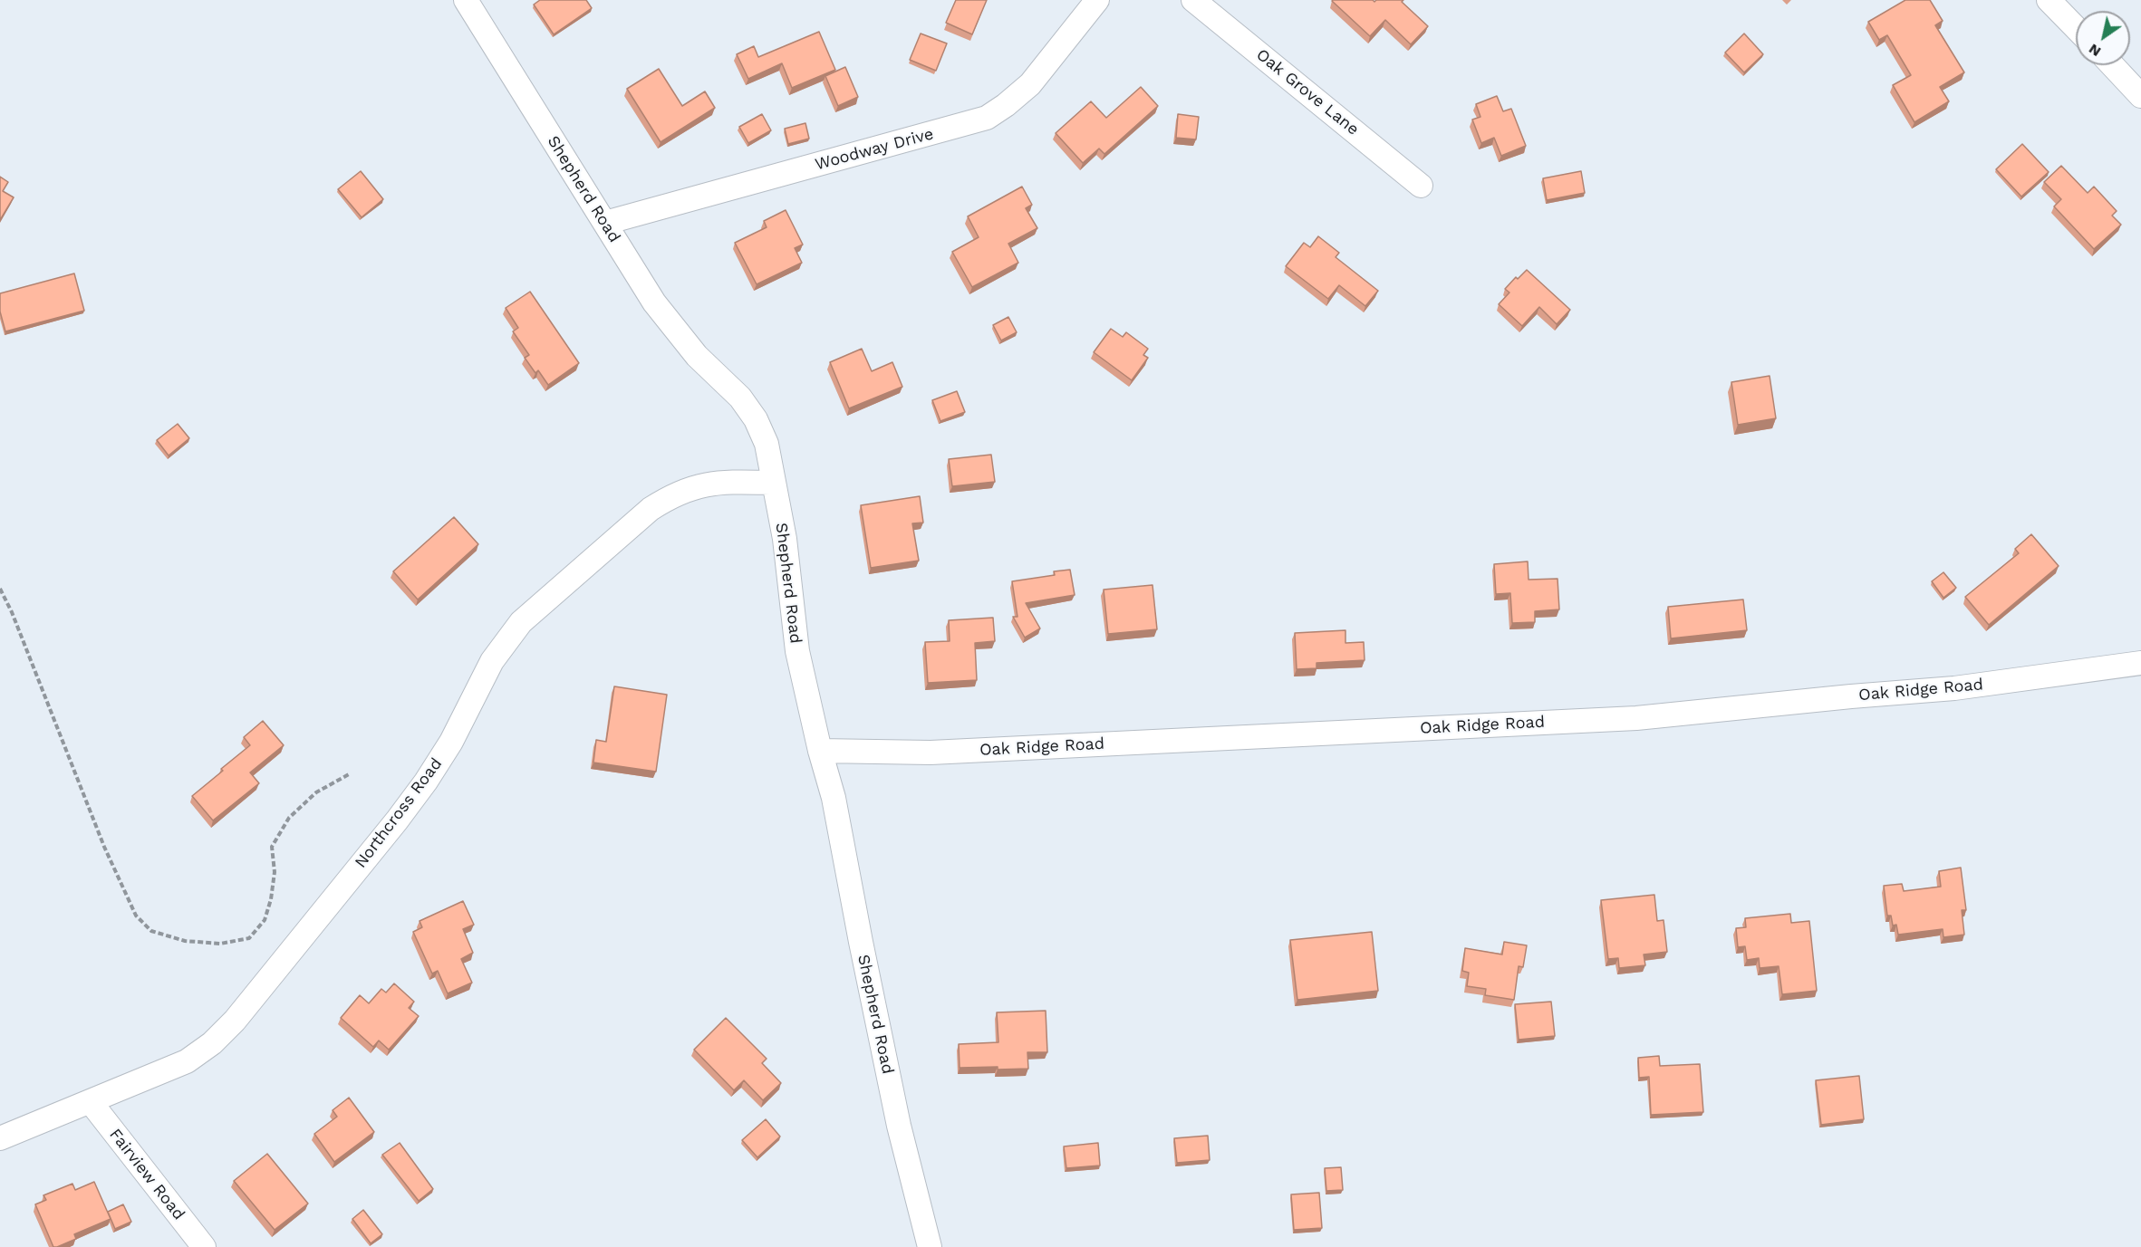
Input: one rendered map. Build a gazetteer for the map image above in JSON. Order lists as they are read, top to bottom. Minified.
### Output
{"streets":{"street":["Oak Grove Lane","Woodway Drive","Shepherd Road","Oak Ridge Road","Northcross Road","Fairview Road"]},"crossings":[["Woodway Drive","Shepherd Road"],["Shepherd Road","Oak Ridge Road"],["Shepherd Road","Northcross Road"],["Northcross Road","Fairview Road"]],"north":"bottom left"}
